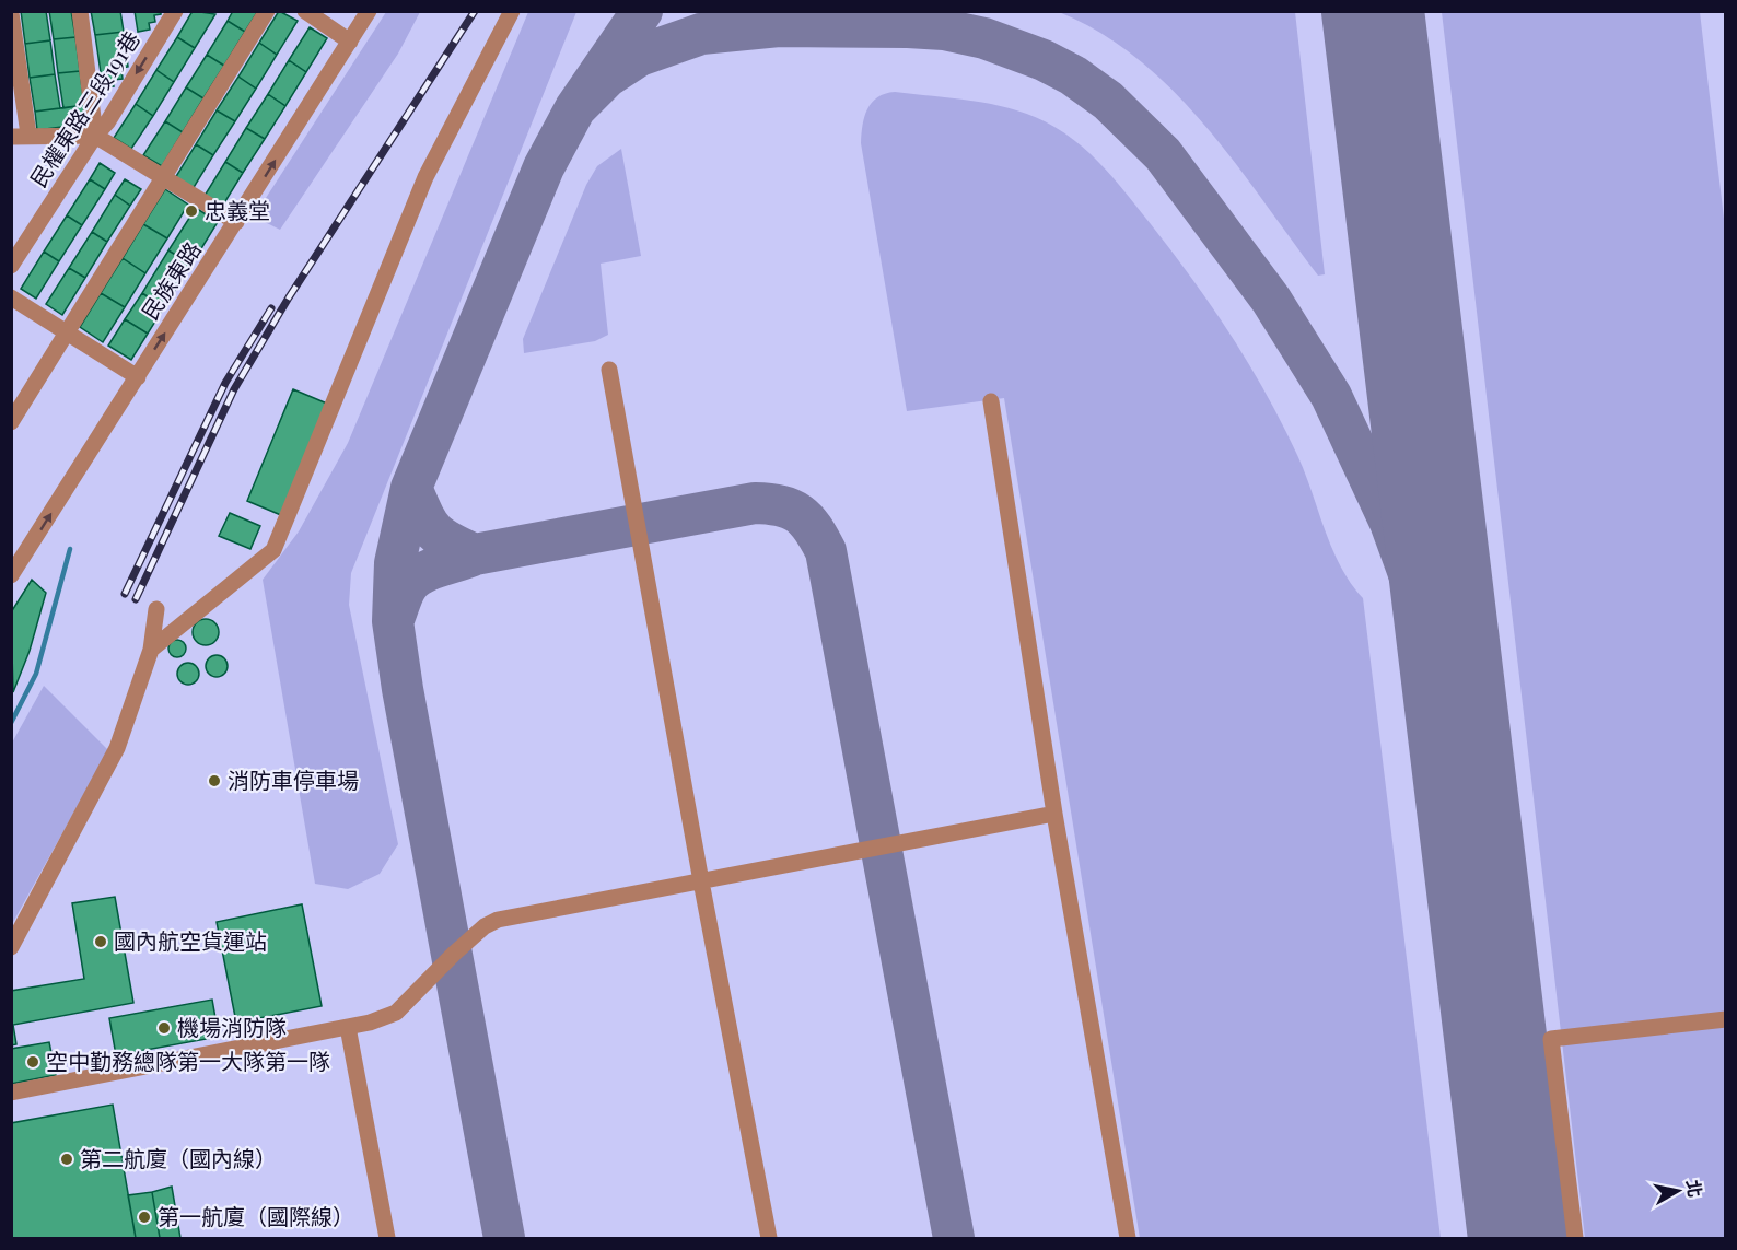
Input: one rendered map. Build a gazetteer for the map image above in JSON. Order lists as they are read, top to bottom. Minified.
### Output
{"streets":{"street":["民權東路三段191巷","民族東路"]},"places":["忠義堂","消防車停車場","國內航空貨運站","機場消防隊","空中勤務總隊第一大隊第一隊","第二航廈（國內線）","第一航廈（國際線）"],"north":"right"}
